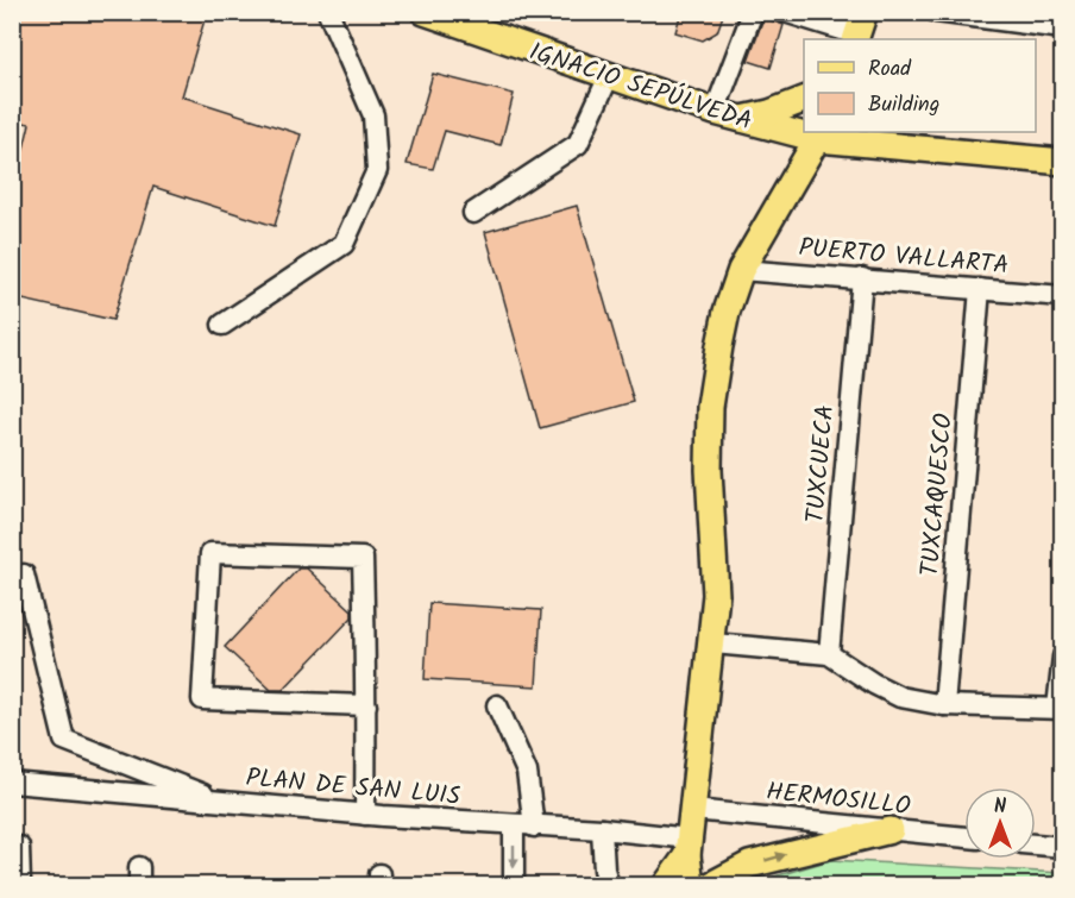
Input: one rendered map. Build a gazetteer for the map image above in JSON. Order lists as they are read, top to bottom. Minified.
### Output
{"streets":{"main road":["IGNACIO SEPÚLVEDA"],"street":["PUERTO VALLARTA","TUXCUECA","TUXCAQUESCO","PLAN DE SAN LUIS","HERMOSILLO"]},"crossings":[["PUERTO VALLARTA","TUXCUECA"],["PUERTO VALLARTA","TUXCAQUESCO"]],"legend":["Road","Building"],"north":"top"}
